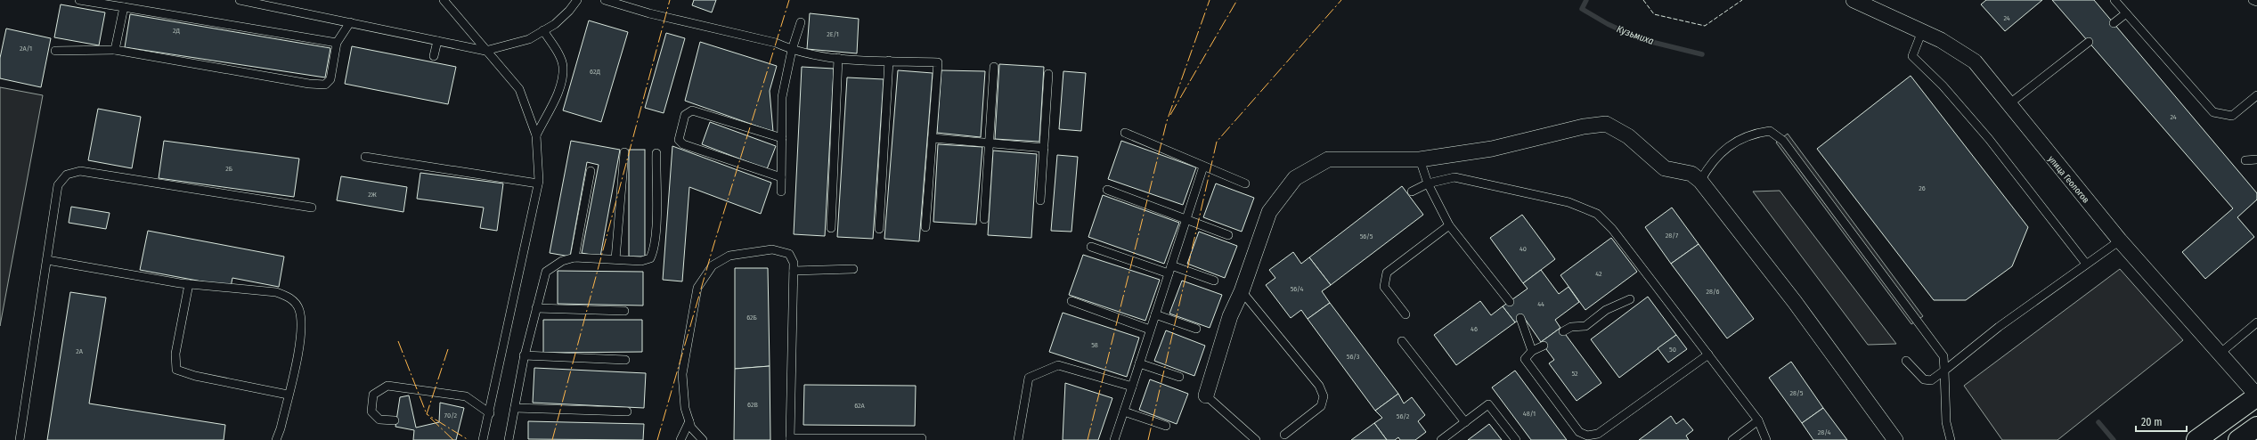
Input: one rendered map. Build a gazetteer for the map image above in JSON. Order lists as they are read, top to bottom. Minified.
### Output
{"streets":{"street":["улица Геологов"]},"water":["Кузьмиха"],"house_numbers":["24","2Д","2Е/1","2А/1","62Д","24","2Б","26","2Ж","28/7","56/5","40","42","56/4","28/6","44","62Б","46","58","50","2А","56/3","52","28/5","62В","62А","48/1","70/2","56/2","28/4"],"scale_bar":"20 m"}
